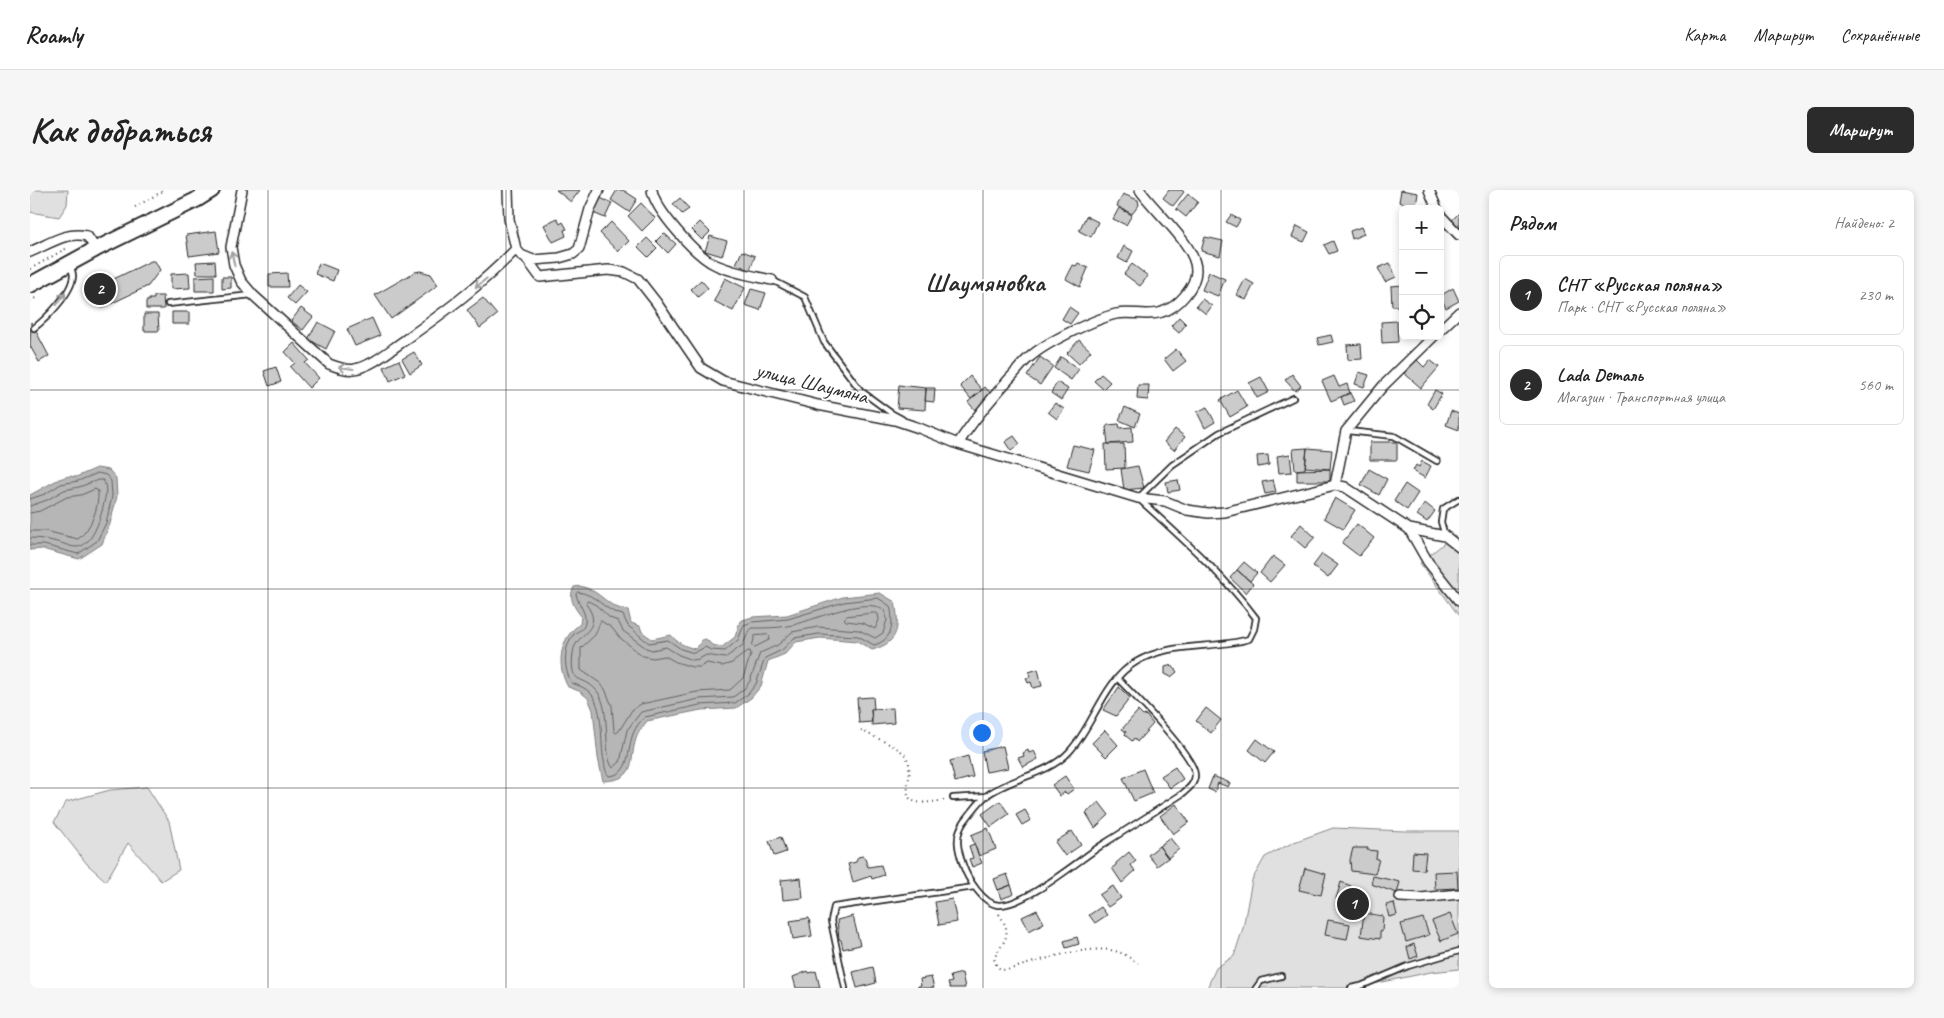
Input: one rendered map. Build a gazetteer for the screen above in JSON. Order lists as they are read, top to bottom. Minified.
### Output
{"streets":{"street":["улица Шаумяна"]},"districts":["Шаумяновка"],"page":{"header":"Roamly","nav":["Карта","Маршрут","Сохранённые"],"buttons":"Маршрут","title":"Как добраться","heading":["Рядом","Найдено: 2"],"map_buttons":["+","−"],"list":[{"mark":"1","name":"СНТ «Русская поляна»","note":"Парк · СНТ «Русская поляна»","value":"230 m"},{"mark":"2","name":"Lada Dеталь","note":"Магазин · Транспортная улица","value":"560 m"}],"pins":["2","1"]}}
